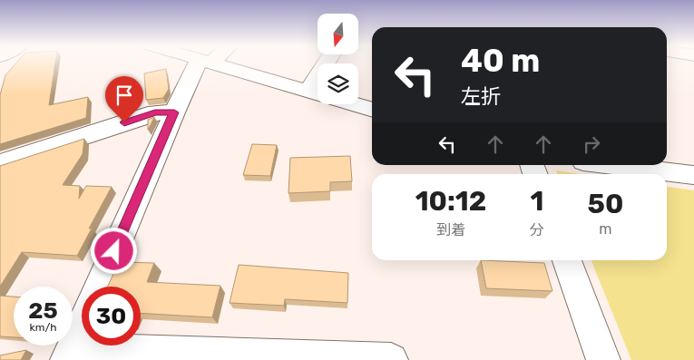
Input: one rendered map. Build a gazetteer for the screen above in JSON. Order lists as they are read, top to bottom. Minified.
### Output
{"north":"bottom","page":{"turn":["40 m","左折"],"eta":["10:12","到着","1","分","50","m"],"speed":"25 km/h","limit":"30"}}
